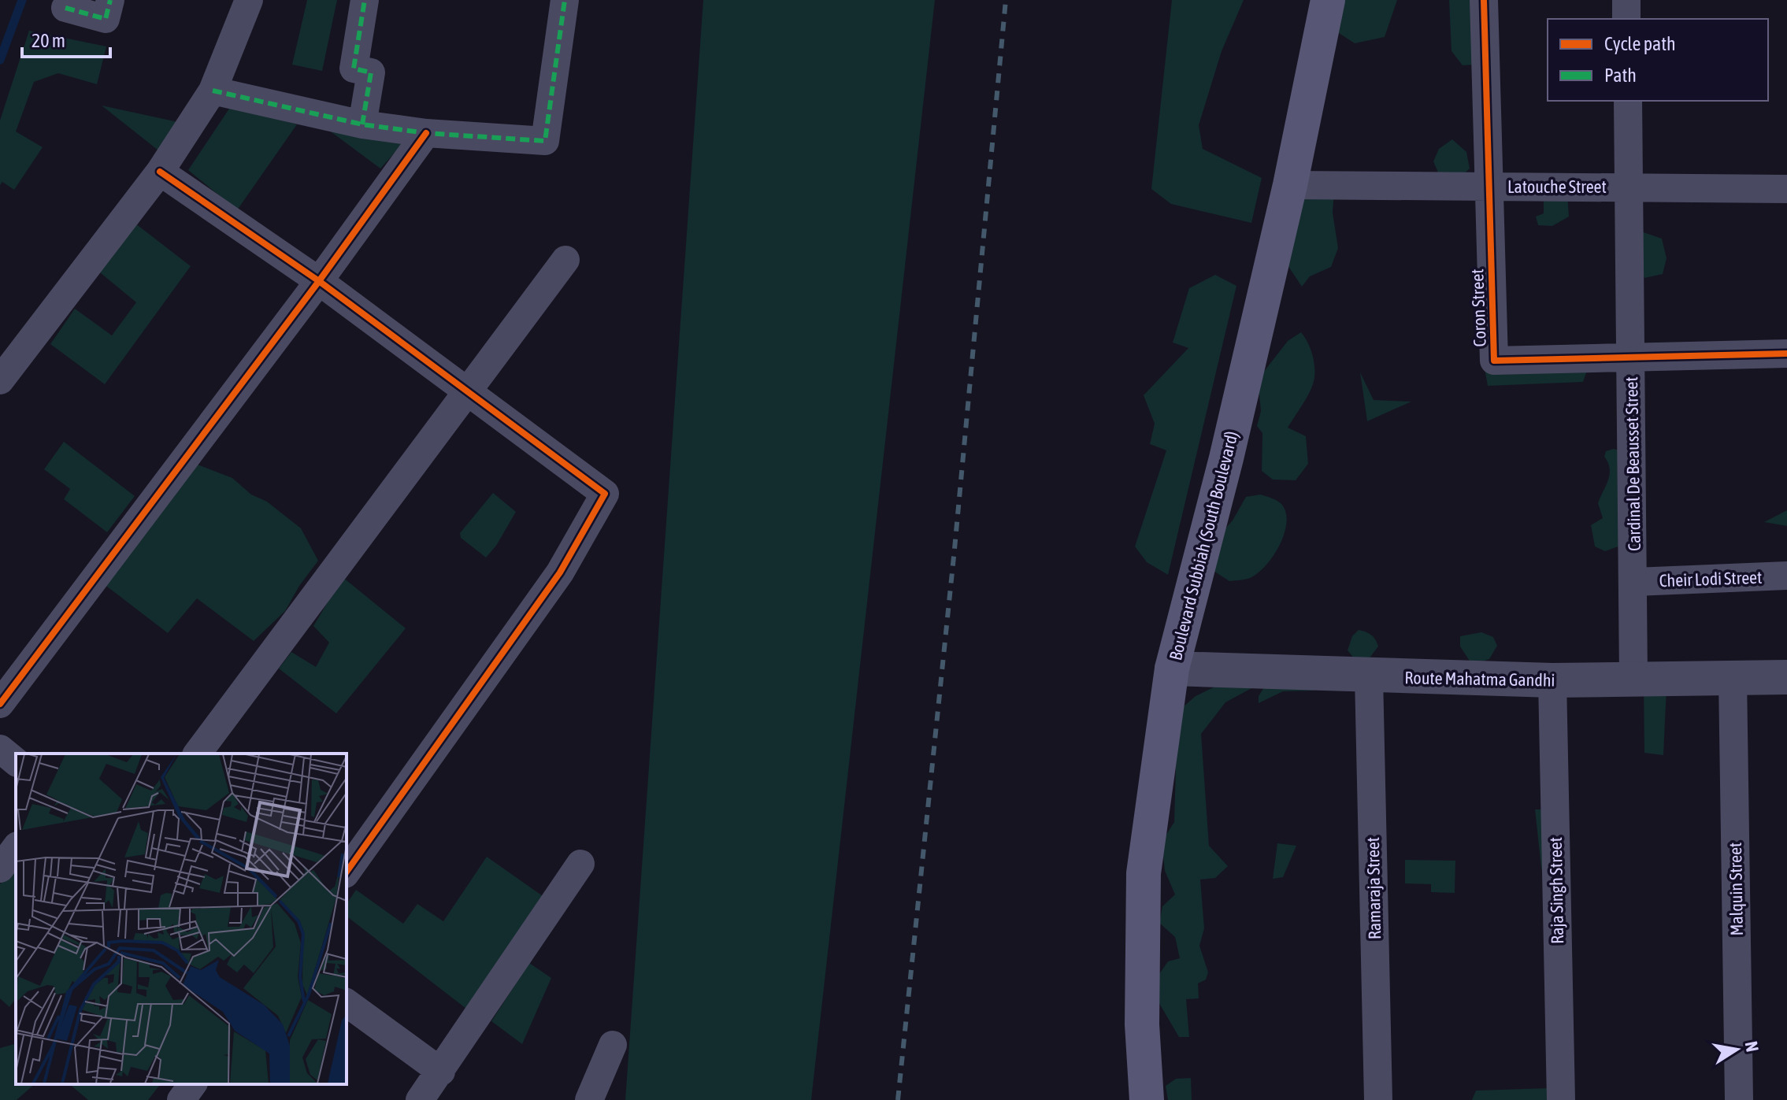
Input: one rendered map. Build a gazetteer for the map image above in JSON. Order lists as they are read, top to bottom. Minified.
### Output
{"streets":{"main road":["Boulevard Subbiah (South Boulevard)"],"street":["Latouche Street","Coron Street","Cardinal De Beausset Street","Cheir Lodi Street","Route Mahatma Gandhi","Ramaraja Street","Malquin Street","Raja Singh Street"]},"crossings":[["Latouche Street","Coron Street"],["Latouche Street","Cardinal De Beausset Street"],["Latouche Street","Boulevard Subbiah (South Boulevard)"],["Coron Street","Cardinal De Beausset Street"],["Cardinal De Beausset Street","Cheir Lodi Street"],["Cardinal De Beausset Street","Route Mahatma Gandhi"],["Boulevard Subbiah (South Boulevard)","Route Mahatma Gandhi"],["Route Mahatma Gandhi","Ramaraja Street"],["Route Mahatma Gandhi","Malquin Street"],["Route Mahatma Gandhi","Raja Singh Street"]],"legend":["Cycle path","Path"],"scale_bar":"20 m","north":"right"}
